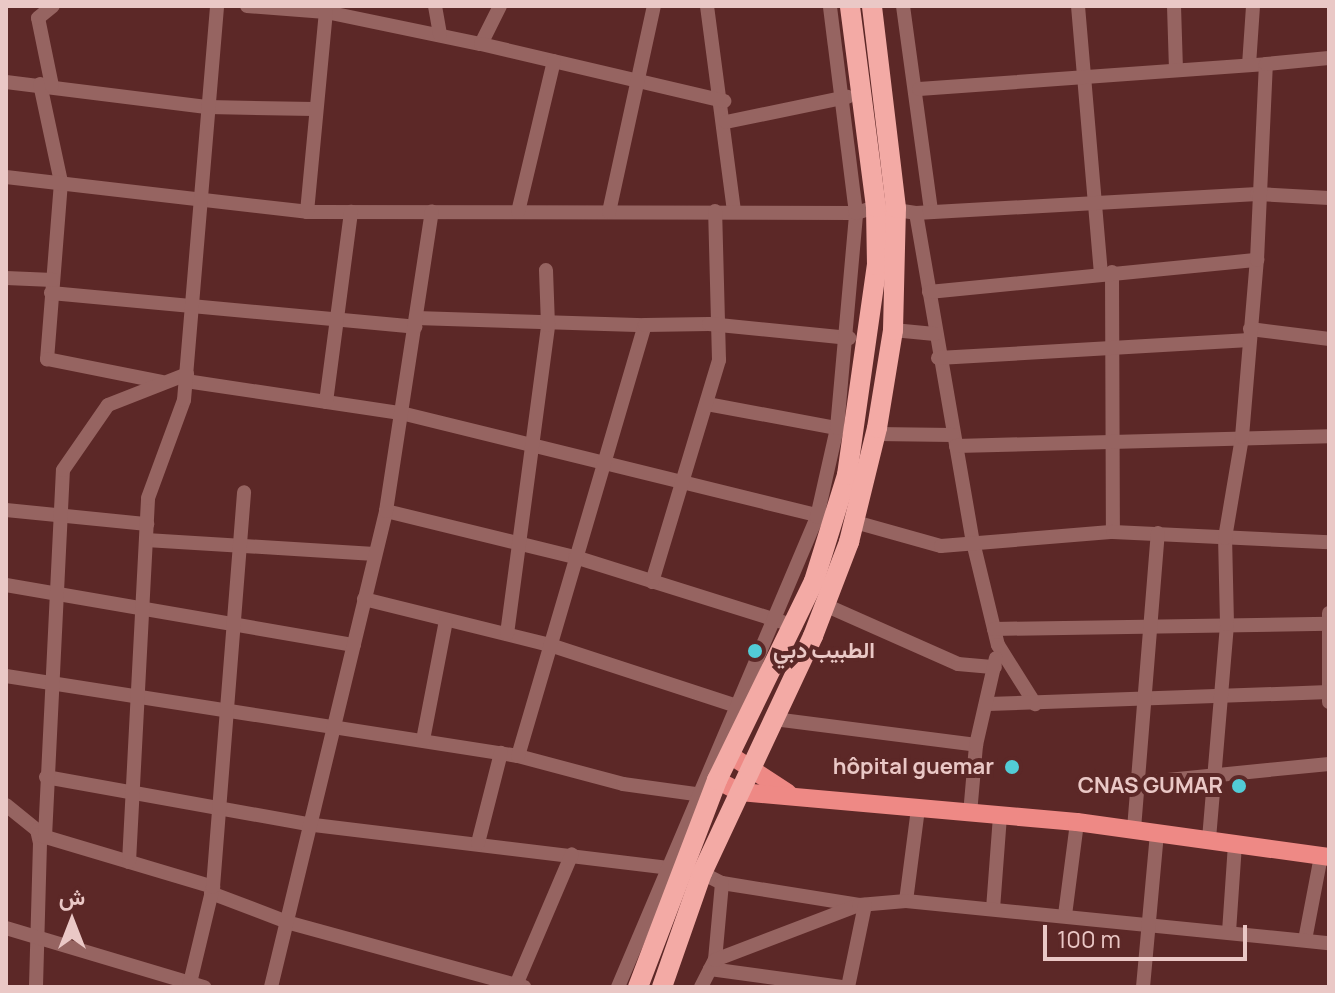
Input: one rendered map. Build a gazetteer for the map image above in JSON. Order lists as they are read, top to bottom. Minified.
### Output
{"places":["الطبيب دبي","hôpital guemar","CNAS GUMAR"],"scale_bar":"100 m","north":"top"}
